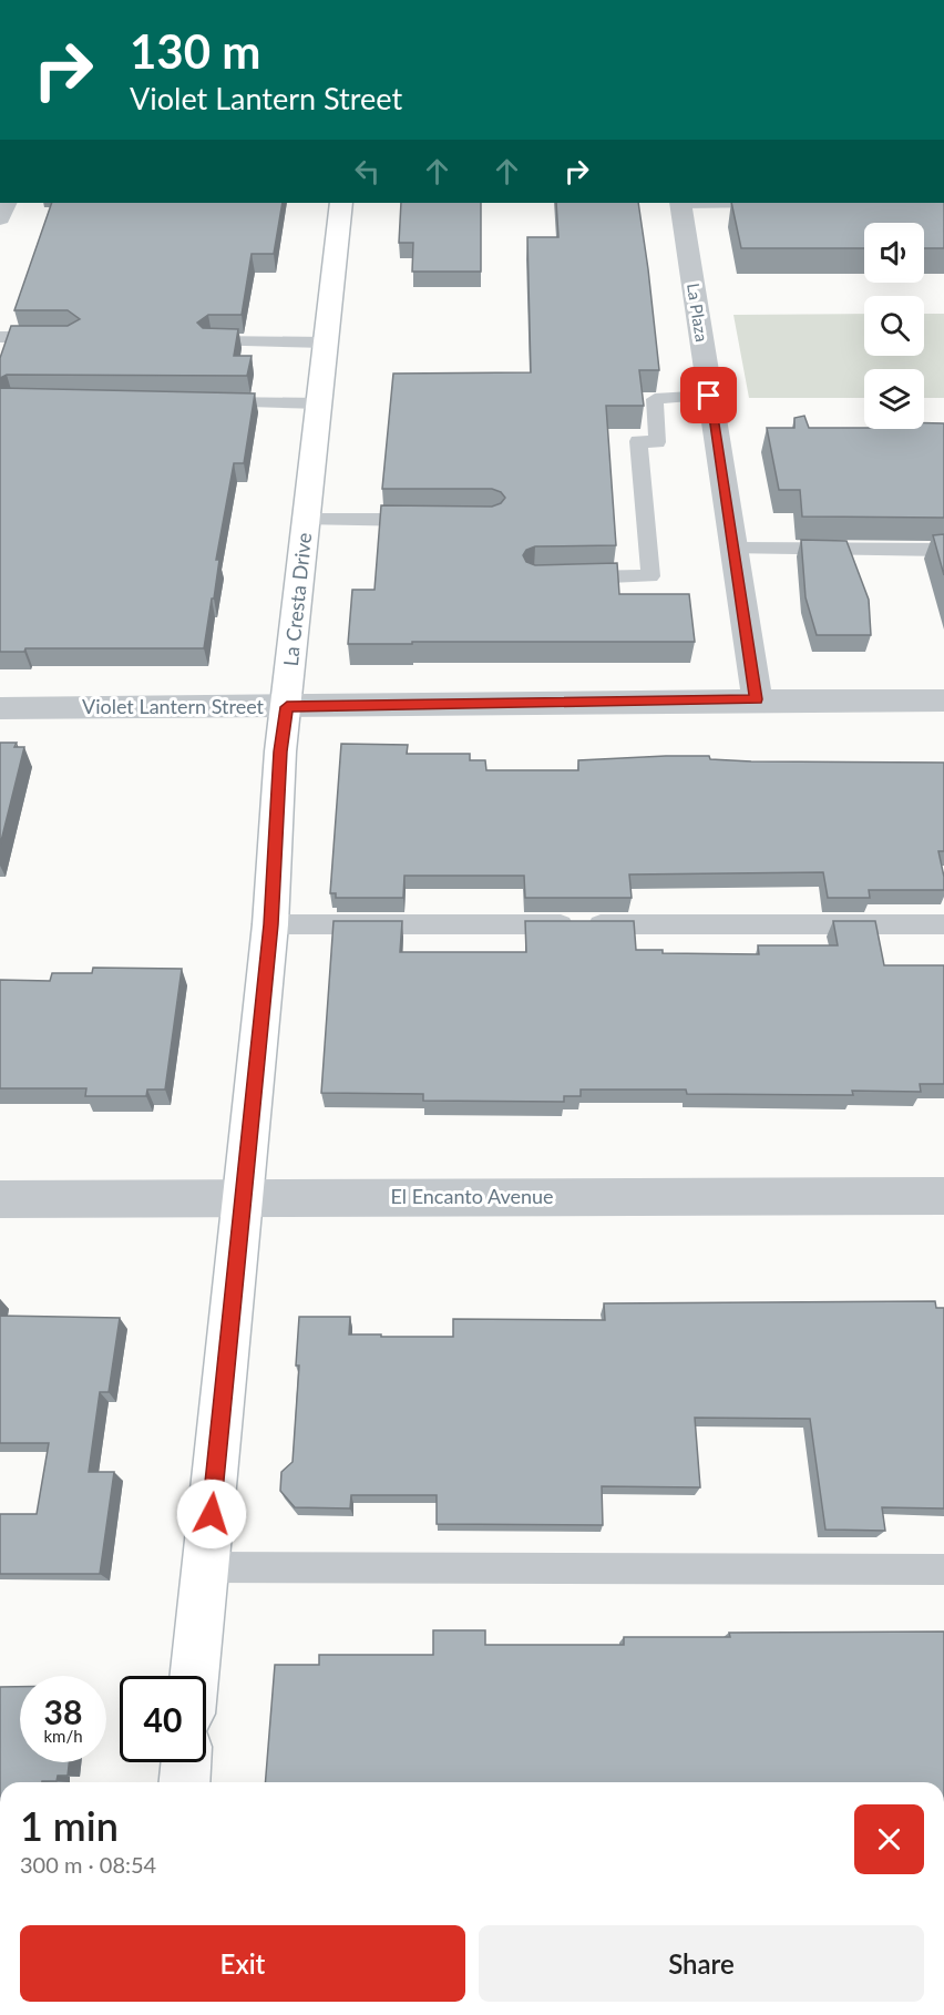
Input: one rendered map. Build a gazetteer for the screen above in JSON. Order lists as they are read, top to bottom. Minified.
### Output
{"streets":{"street":["La Plaza","La Cresta Drive","Violet Lantern Street","El Encanto Avenue"]},"crossings":[["La Plaza","Violet Lantern Street"],["La Cresta Drive","Violet Lantern Street"],["La Cresta Drive","El Encanto Avenue"]],"page":{"turn":["130 m","Violet Lantern Street"],"speed":"38 km/h","limit":"40","heading":["1 min","300 m · 08:54"],"buttons":["Exit","Share"]}}
